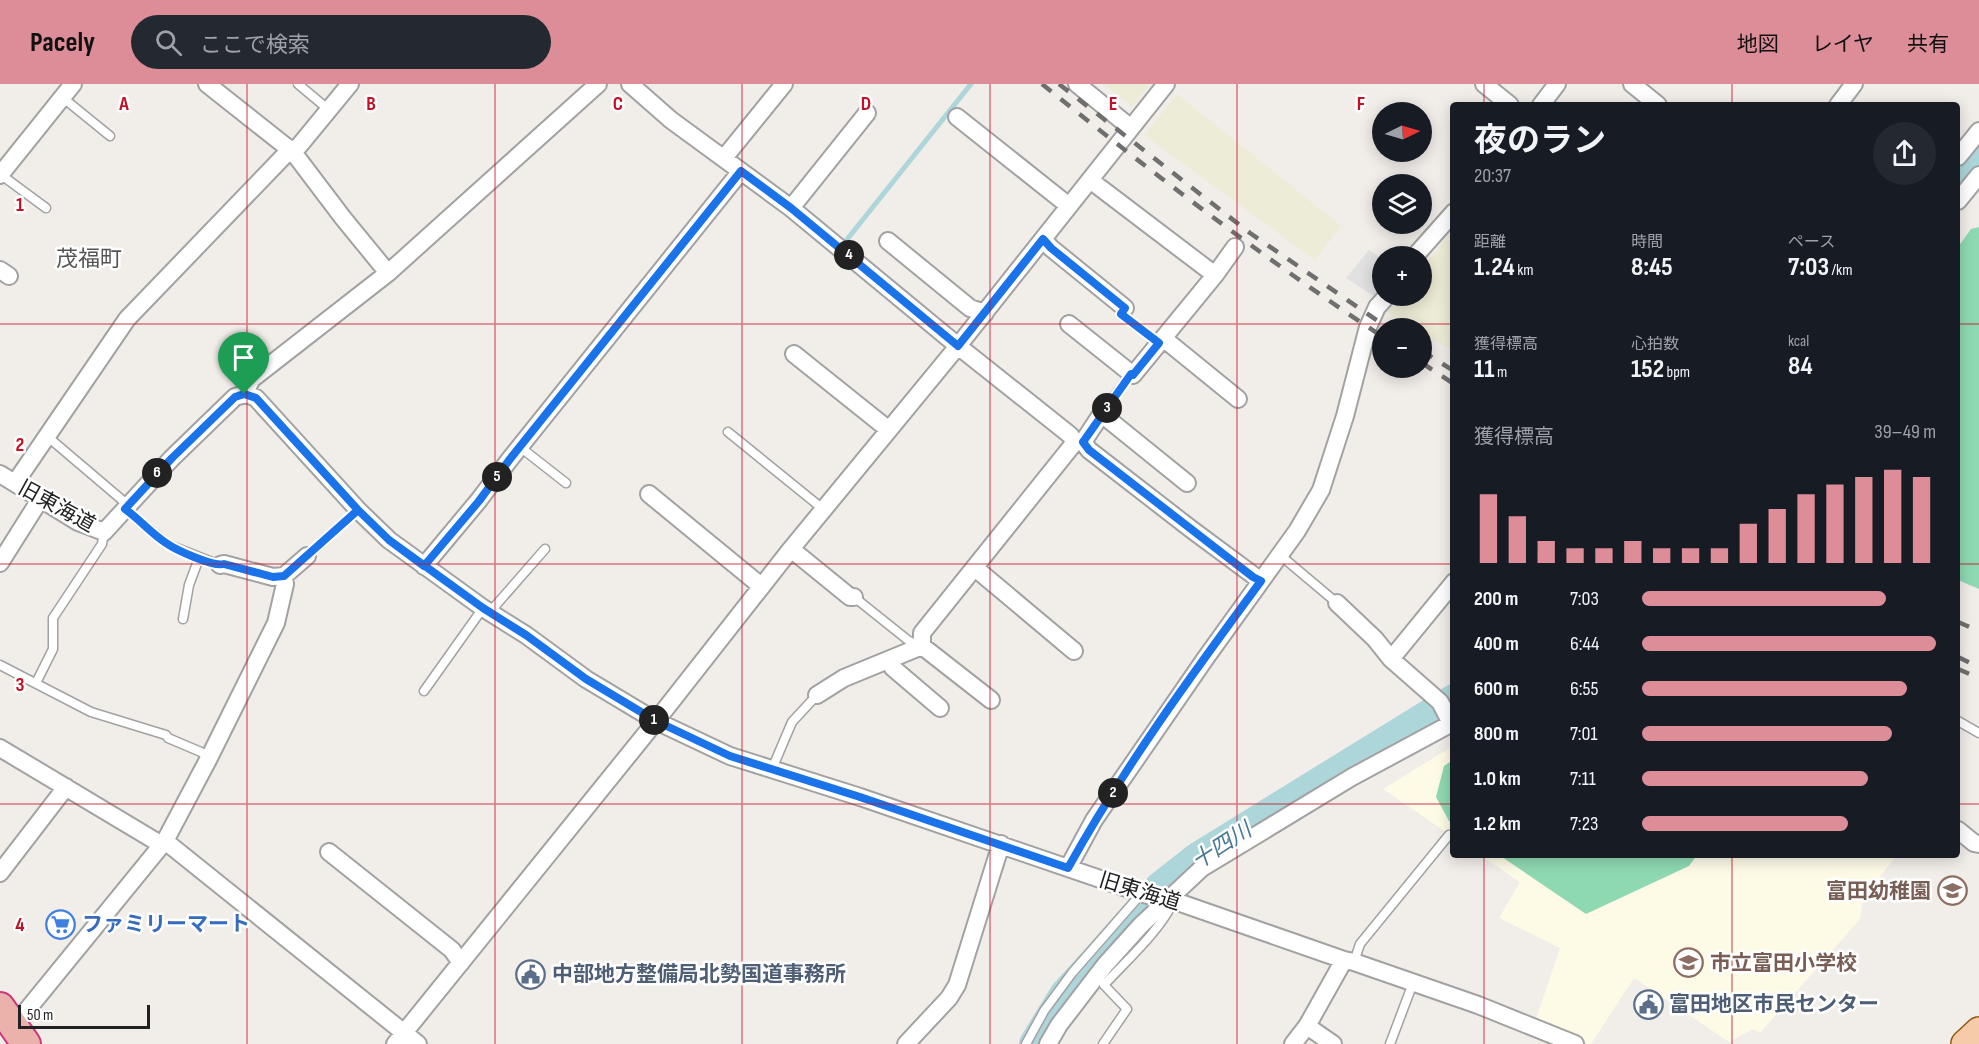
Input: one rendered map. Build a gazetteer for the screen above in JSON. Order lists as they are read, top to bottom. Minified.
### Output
{"streets":{"street":["旧東海道"]},"districts":["茂福町"],"water":["十四川"],"places":{"school or university":["富田幼稚園","市立富田小学校"],"supermarket":["ファミリーマート"],"public building":["中部地方整備局北勢国道事務所","富田地区市民センター"]},"scale_bar":"50 m","north":"right","page":{"header":"Pacely","search":"ここで検索","nav":["地図","レイヤ","共有"],"map_buttons":["+","−"],"heading":["夜のラン","20:37"],"stats":[["距離","1.24 km"],["時間","8:45"],["ペース","7:03 /km"],["獲得標高","11 m"],["心拍数","152 bpm"],["kcal","84"]],"pins":["4","3","6","5","1","2"],"chart":["獲得標高","39–49 m"],"list":[{"name":"200 m","note":"7:03"},{"name":"400 m","note":"6:44"},{"name":"600 m","note":"6:55"},{"name":"800 m","note":"7:01"},{"name":"1.0 km","note":"7:11"},{"name":"1.2 km","note":"7:23"}],"scale":"50 m"},"grid":{"columns":["A","B","C","D","E","F"],"rows":["1","2","3","4"]}}
